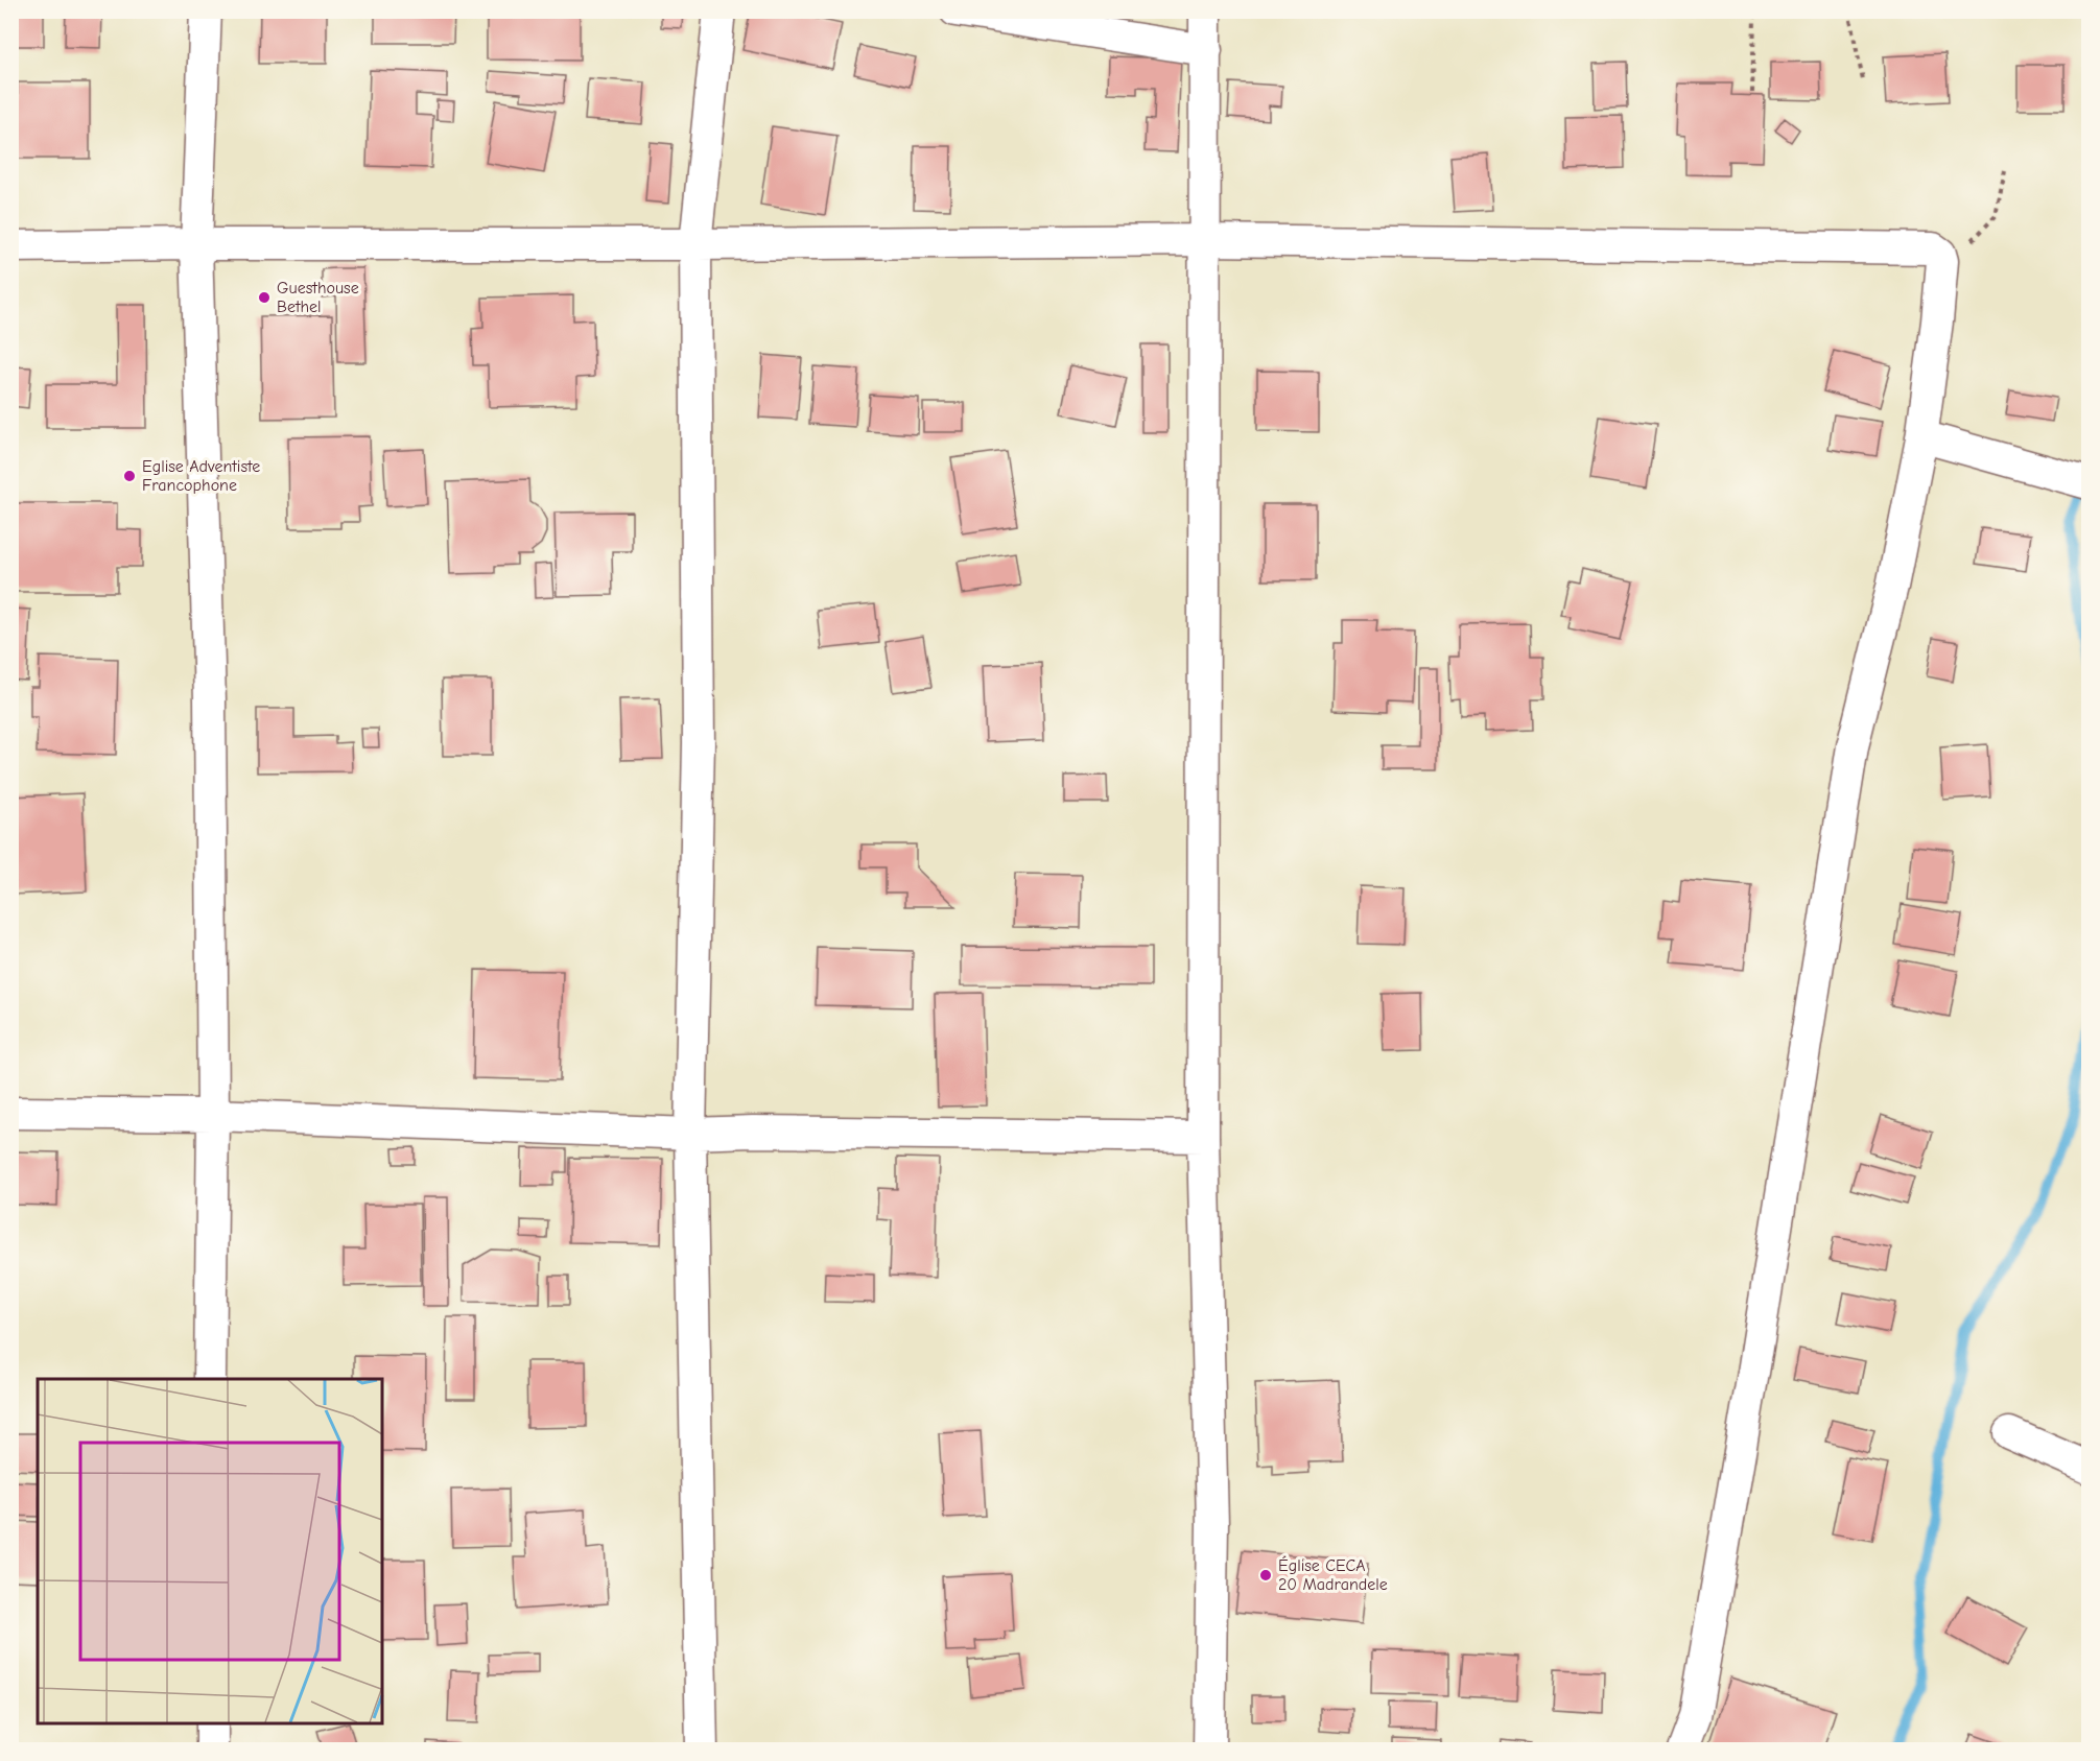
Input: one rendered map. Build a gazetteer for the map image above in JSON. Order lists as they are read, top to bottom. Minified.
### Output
{"places":["Guesthouse Bethel","Eglise Adventiste Francophone","Église CECA 20 Madrandele"]}
